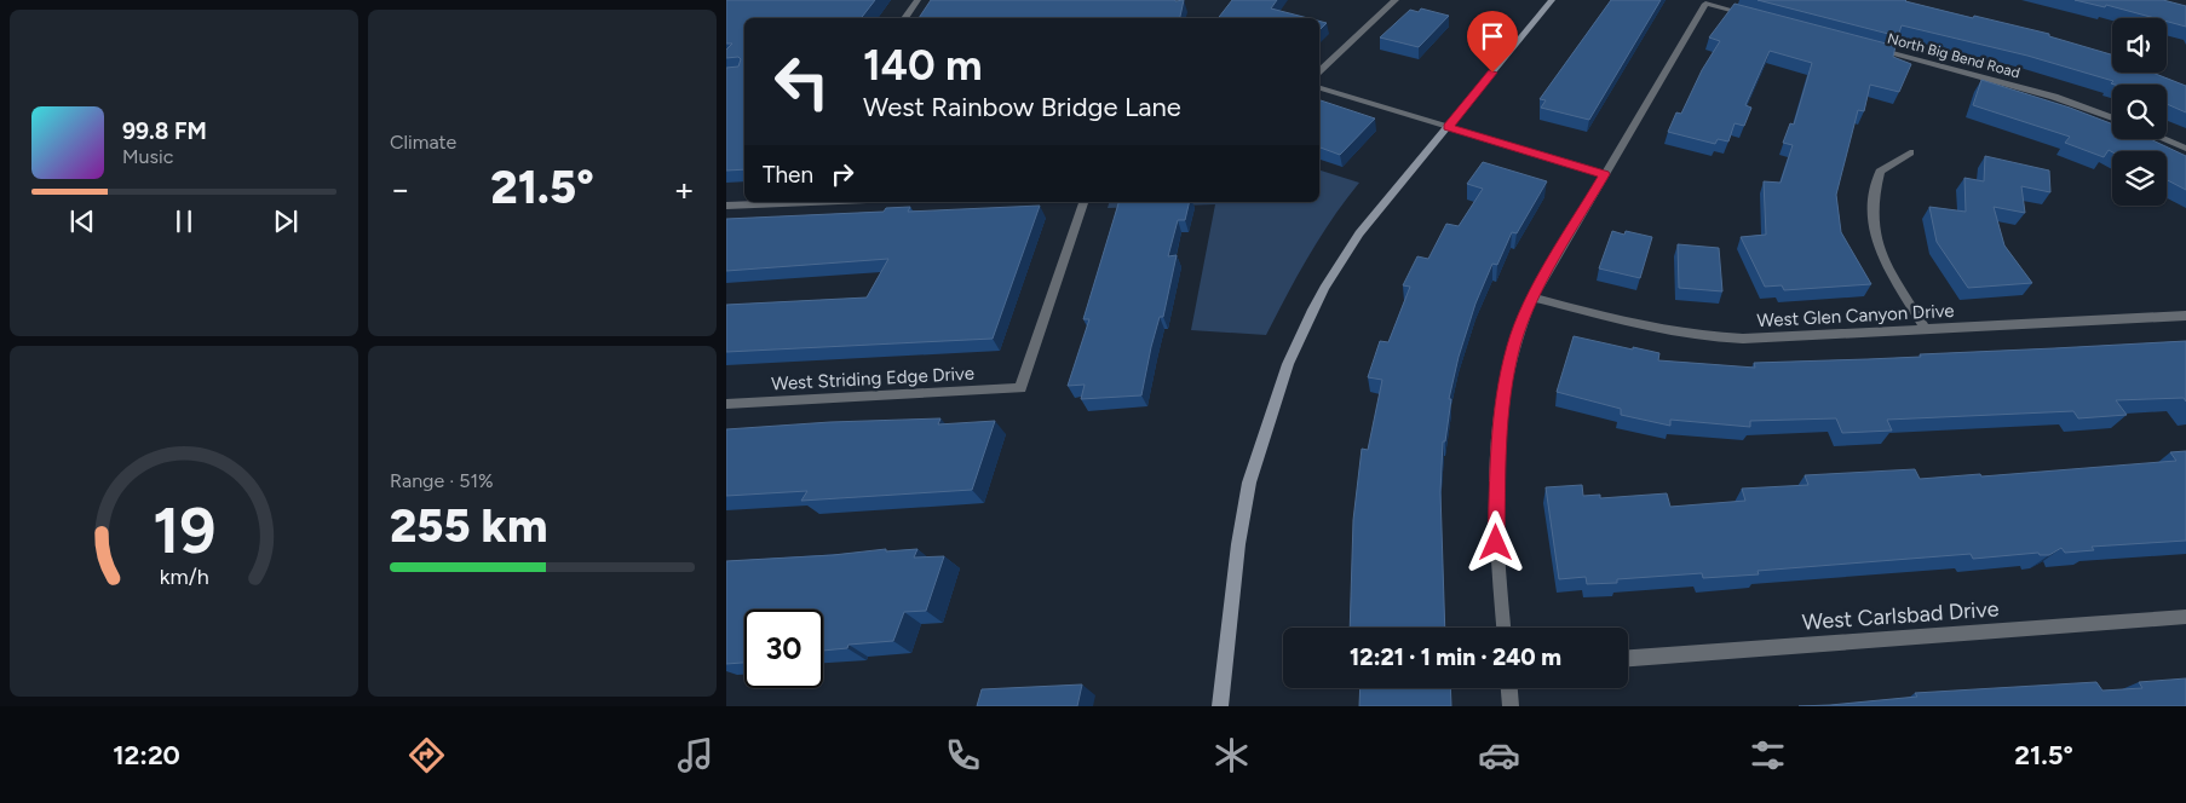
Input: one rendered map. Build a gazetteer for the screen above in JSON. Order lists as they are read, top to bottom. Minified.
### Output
{"streets":{"street":["North Big Bend Road","West Glen Canyon Drive","West Striding Edge Drive","West Carlsbad Drive"]},"page":{"tile":["Climate",["Range · 51%","255 km"]],"turn":["140 m","West Rainbow Bridge Lane"],"song":["99.8 FM","Music"],"then":"Then","heat":["−","21.5°","+"],"limit":"30","trip":"12:21 · 1 min · 240 m","tabs":["12:20","21.5°"],"gauge":["19","km/h"]}}
